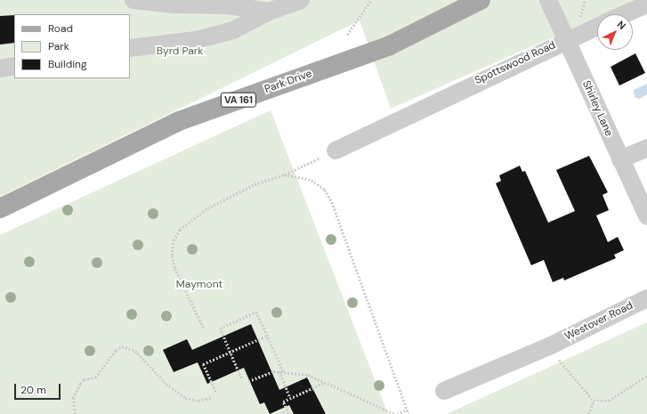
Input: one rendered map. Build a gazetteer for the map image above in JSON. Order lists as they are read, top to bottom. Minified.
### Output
{"streets":{"main road":["Park Drive","VA 161"],"street":["Spottswood Road","Shirley Lane","Westover Road"]},"crossings":[["Spottswood Road","Shirley Lane"]],"parks":["Byrd Park","Maymont"],"legend":["Road","Park","Building"],"scale_bar":"20 m","north":"top right"}
